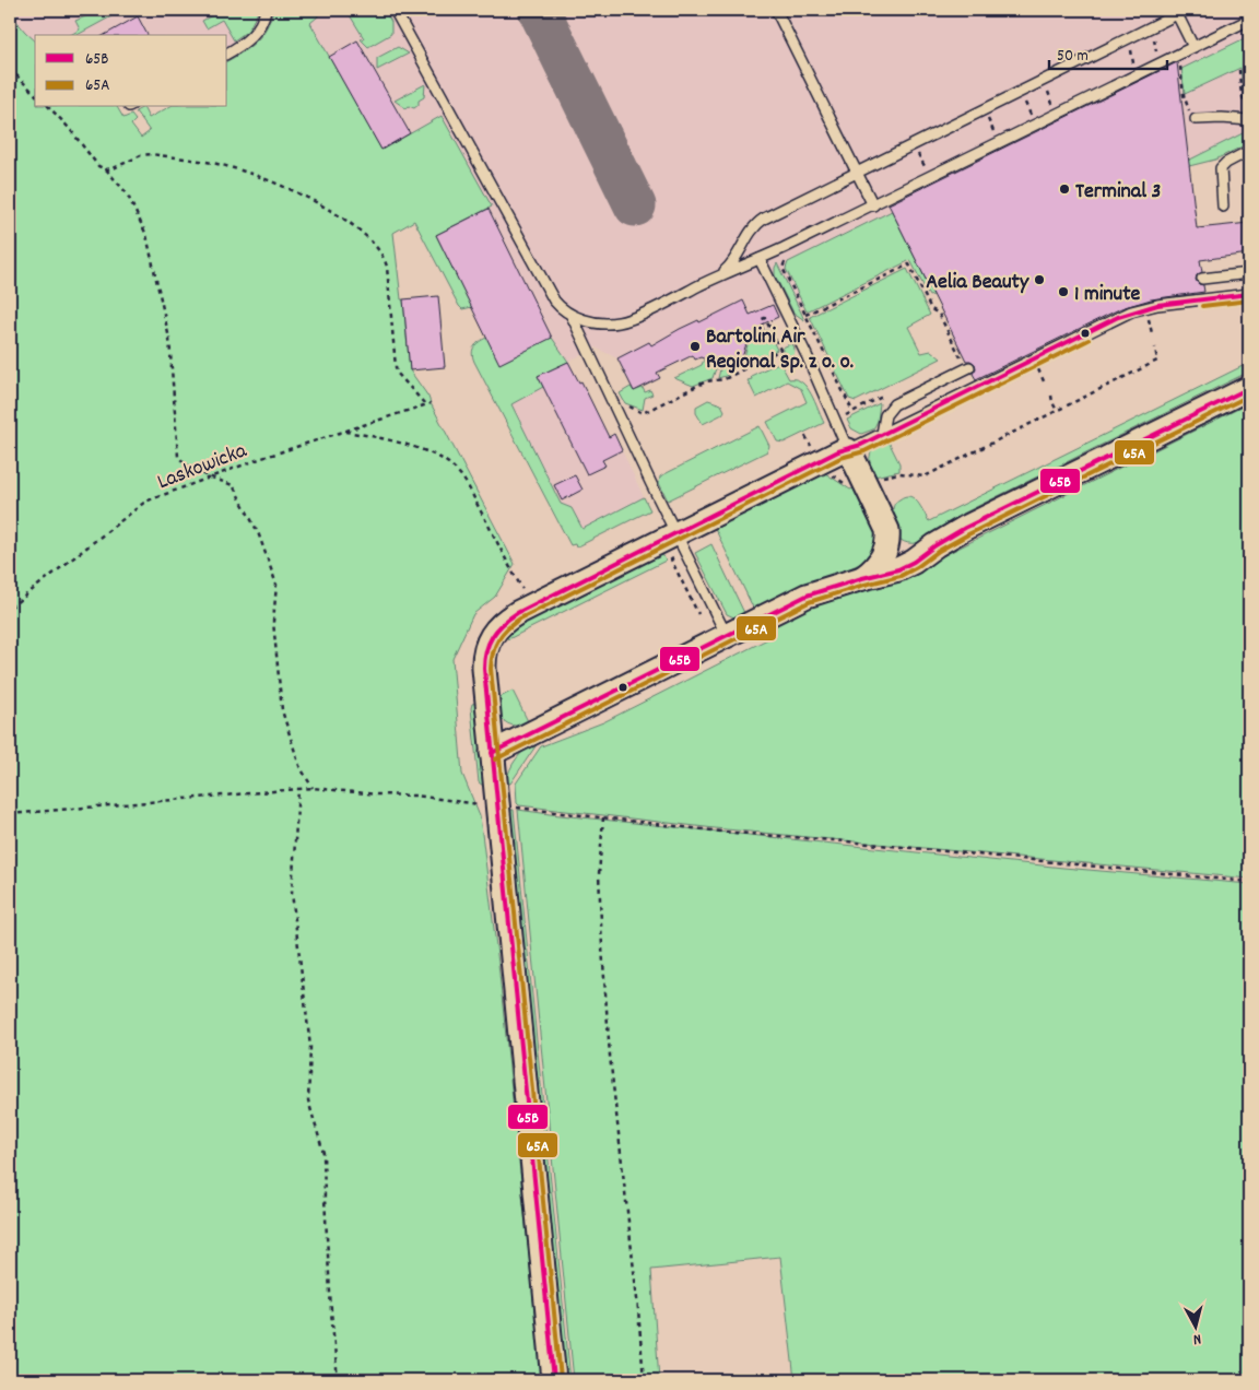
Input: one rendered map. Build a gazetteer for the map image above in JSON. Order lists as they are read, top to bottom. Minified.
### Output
{"streets":{"path":["Laskowicka"]},"places":["Terminal 3","Aelia Beauty","1 minute","Bartolini Air Regional Sp. z o. o."],"lines":["transit line 65B","transit line 65A"],"legend":["65B","65A"],"scale_bar":"50 m","north":"bottom"}
